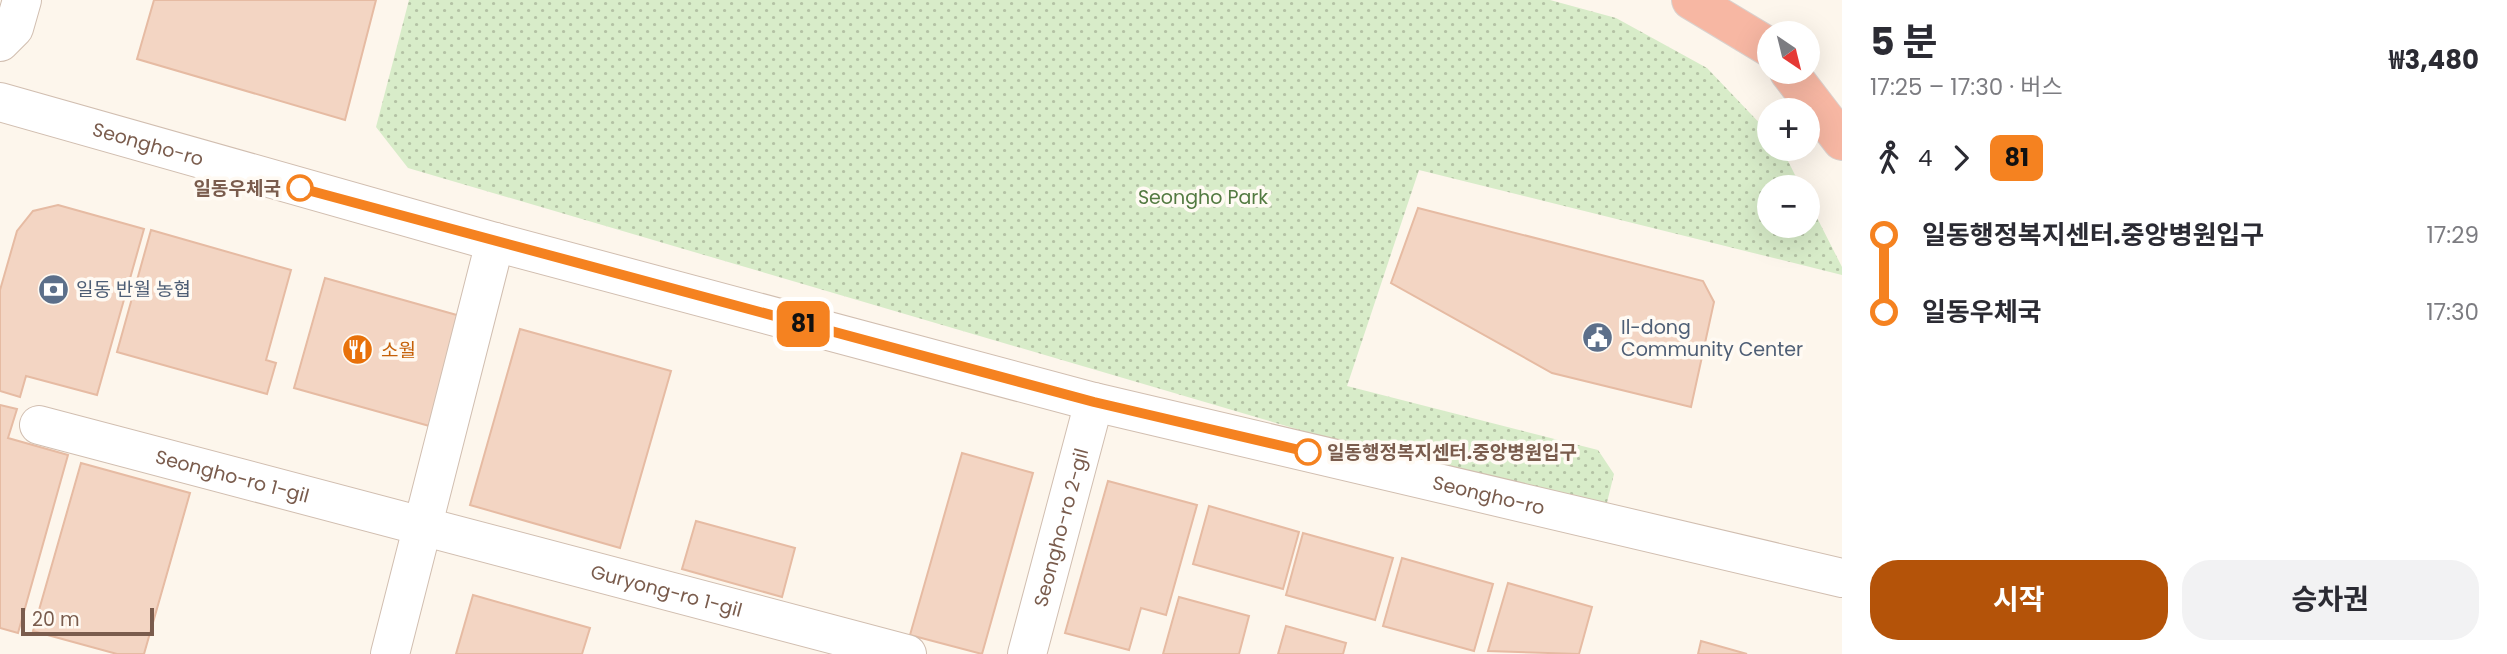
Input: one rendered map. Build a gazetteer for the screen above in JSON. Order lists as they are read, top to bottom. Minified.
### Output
{"streets":{"street":["Seongho-ro","Seongho-ro 1-gil","Seongho-ro 2-gil","Guryong-ro 1-gil"]},"crossings":[["Seongho-ro","Seongho-ro 2-gil"],["Seongho-ro 1-gil","Guryong-ro 1-gil"]],"parks":["Seongho Park"],"places":{"other":["일동우체국","일동행정복지센터.중앙병원입구"],"bank":["일동 반월 농협"],"public building":["Il-dong Community Center"],"restaurant":["소월"]},"lines":["bus line 81"],"scale_bar":"20 m","north":"bottom right","page":{"on_map":"81","heading":["5 분","17:25 – 17:30 · 버스","₩3,480"],"map_buttons":["+","−"],"legs":["4","81"],"list":[{"name":"일동행정복지센터.중앙병원입구","value":"17:29"},{"name":"일동우체국","value":"17:30"}],"buttons":["시작","승차권"],"scale":"20 m"}}
